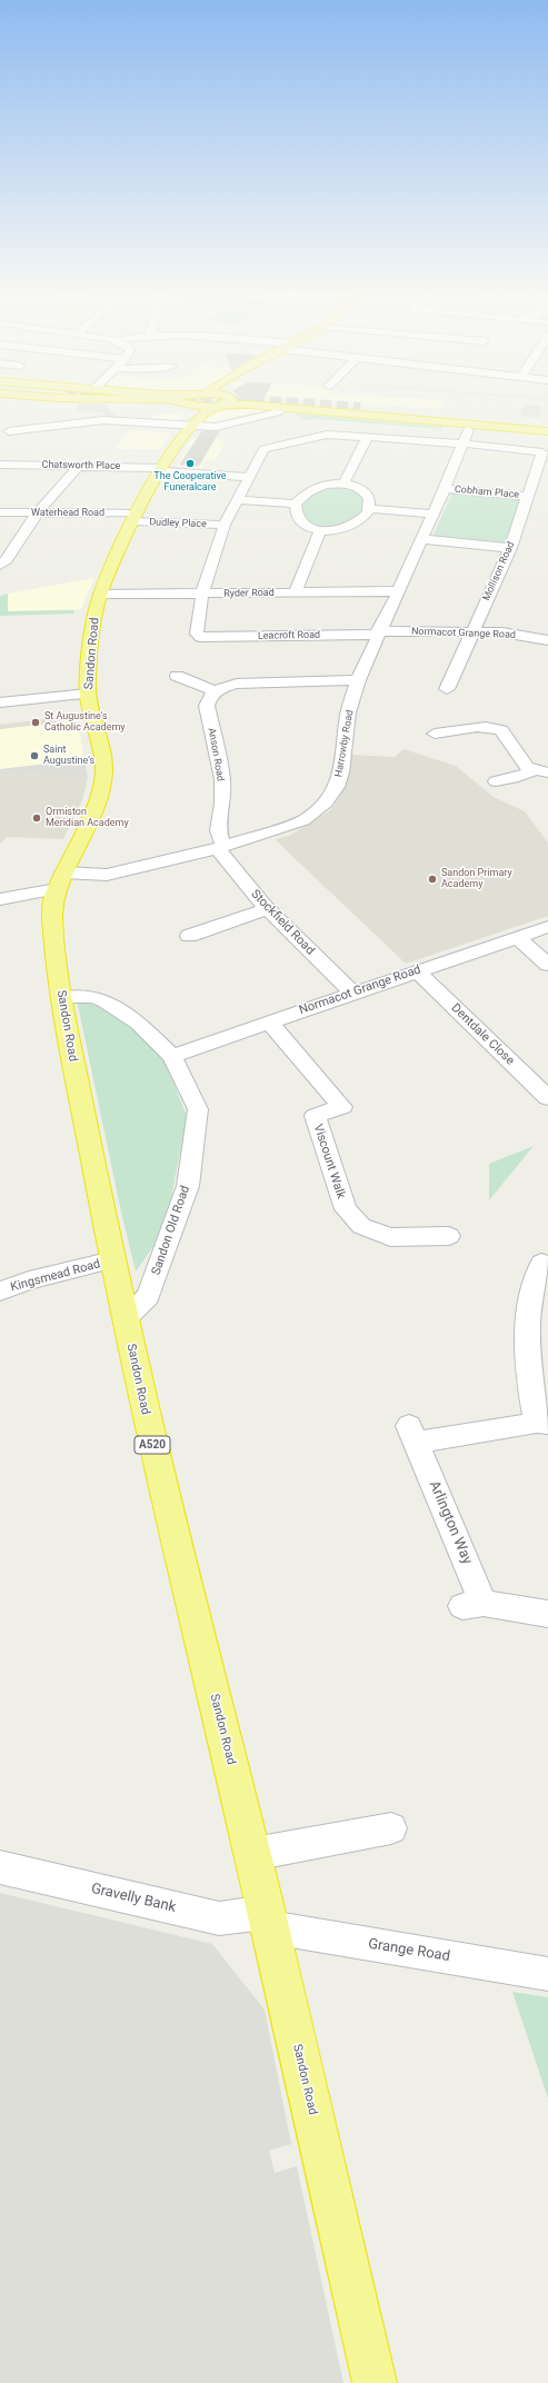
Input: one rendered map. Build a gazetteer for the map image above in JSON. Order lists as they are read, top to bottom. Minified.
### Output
{"streets":{"highway":["Sandon Road","A520"],"street":["Chatsworth Place","Cobham Place","Waterhead Road","Dudley Place","Mollison Road","Ryder Road","Normacot Grange Road","Leacroft Road","Harrowby Road","Anson Road","Stockfield Road","Dentdale Close","Viscount Walk","Sandon Old Road","Kingsmead Road","Arlington Way","Gravelly Bank","Grange Road"]},"crossings":[["Chatsworth Place","Mollison Road"],["Chatsworth Place","Sandon Road"],["Cobham Place","Mollison Road"],["Cobham Place","Harrowby Road"],["Waterhead Road","Dudley Place"],["Waterhead Road","Sandon Road"],["Dudley Place","Sandon Road"],["Mollison Road","Normacot Grange Road"],["Mollison Road","Harrowby Road"],["Ryder Road","Leacroft Road"],["Ryder Road","Sandon Road"],["Ryder Road","Harrowby Road"],["Normacot Grange Road","Leacroft Road"],["Normacot Grange Road","Harrowby Road"],["Normacot Grange Road","Stockfield Road"],["Normacot Grange Road","Dentdale Close"],["Normacot Grange Road","Viscount Walk"],["Normacot Grange Road","Sandon Old Road"],["Leacroft Road","Harrowby Road"],["Sandon Road","Harrowby Road"],["Sandon Road","Sandon Old Road"],["Sandon Road","Kingsmead Road"],["Sandon Road","Gravelly Bank"],["Sandon Road","Grange Road"],["Harrowby Road","Anson Road"],["Harrowby Road","Stockfield Road"],["Anson Road","Stockfield Road"],["Gravelly Bank","Grange Road"]],"places":["The Cooperative Funeralcare","St Augustine's Catholic Academy","Saint Augustine's","Ormiston Meridian Academy","Sandon Primary Academy"]}
